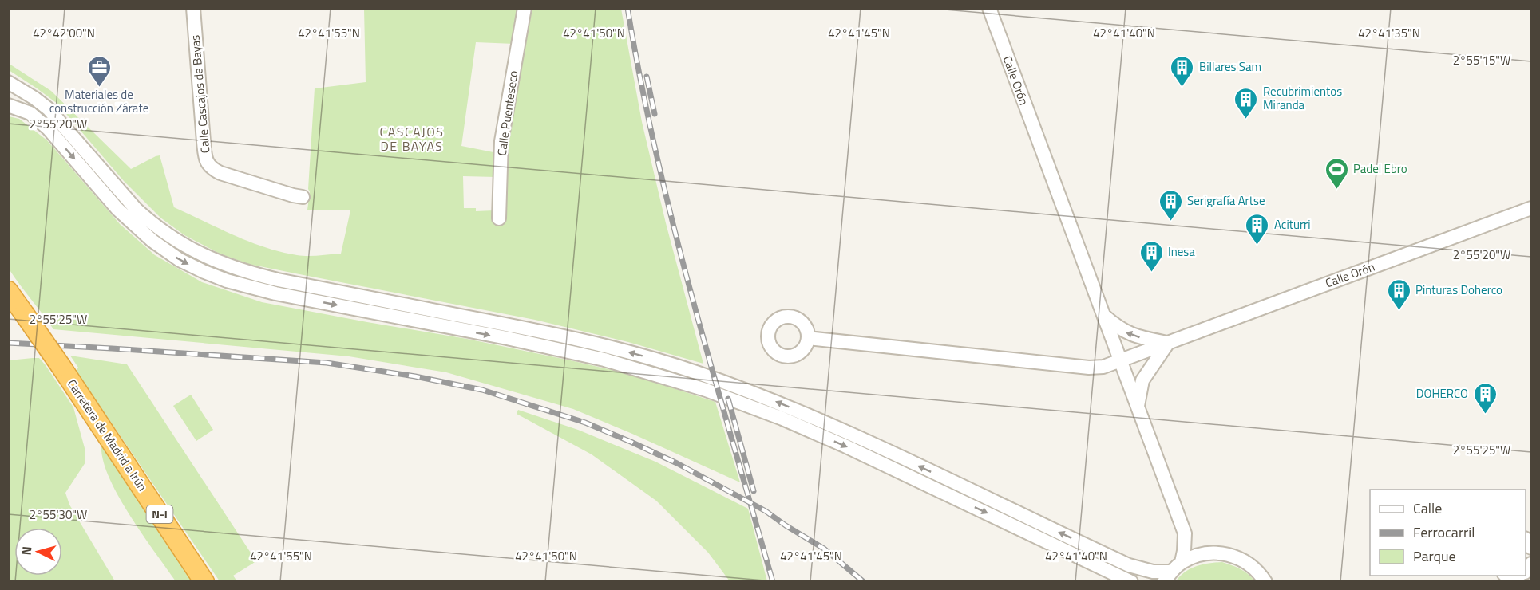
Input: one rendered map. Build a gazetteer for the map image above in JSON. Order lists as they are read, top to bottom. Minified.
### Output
{"streets":{"highway":["Carretera de Madrid a Irún","N-I"],"street":["Calle Orón","Calle Cascajos de Bayas","Calle Puenteseco"]},"districts":["CASCAJOS DE BAYAS"],"places":{"office":["Materiales de construcción Zárate"],"building":["Billares Sam","Recubrimientos Miranda","Serigrafía Artse","Aciturri","Inesa","Pinturas Doherco","DOHERCO"],"sports":["Padel Ebro"]},"legend":["Calle","Ferrocarril","Parque"],"north":"left","coordinates":["42°42'00\"N","42°41'55\"N","42°41'50\"N","42°41'45\"N","42°41'40\"N","42°41'35\"N","2°55'15\"W","2°55'20\"W","2°55'25\"W","2°55'30\"W"]}
